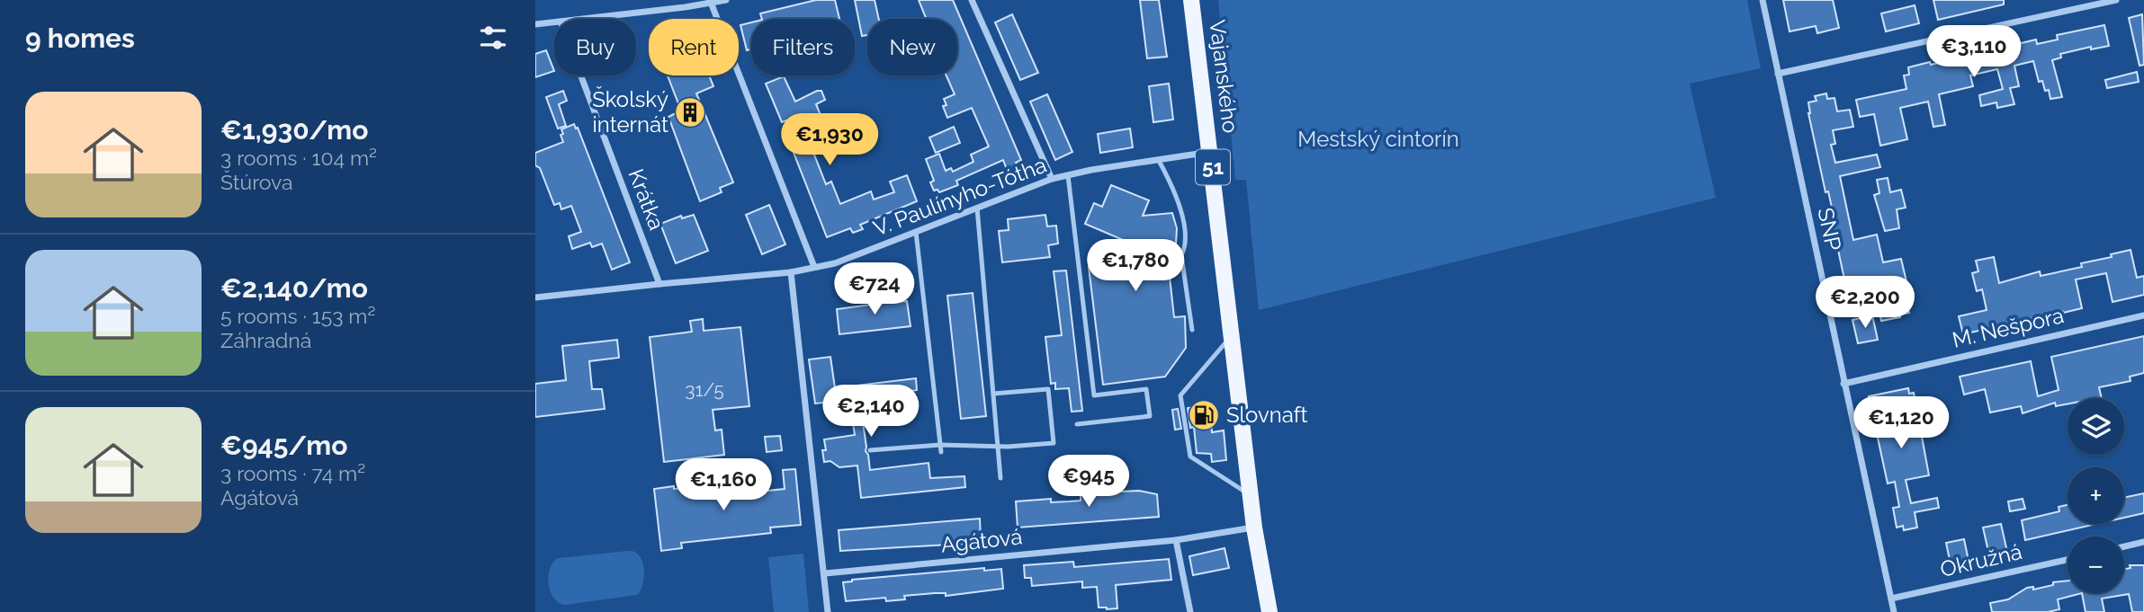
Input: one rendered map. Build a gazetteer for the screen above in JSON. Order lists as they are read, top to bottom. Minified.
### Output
{"streets":{"main road":["Vajanského","51"],"street":["V. Paulínyho-Tótha","Krátka","SNP","M. Nešpora","Agátová","Okružná"]},"crossings":[["Vajanského","51"],["Vajanského","V. Paulínyho-Tótha"],["51","Agátová"],["V. Paulínyho-Tótha","Krátka"],["SNP","M. Nešpora"],["SNP","Okružná"]],"parks":["Mestský cintorín"],"places":{"building":["Školský internát"],"fuel station":["Slovnaft"]},"house_numbers":["31/5"],"page":{"heading":"9 homes","chip":["Buy","Rent","Filters","New"],"price":["€3,110","€1,930","€1,780","€724","€2,200","€2,140","€1,120","€945","€1,160"],"list":[{"name":"€1,930/mo","note":"3 rooms · 104 m² · Štúrova"},{"name":"€2,140/mo","note":"5 rooms · 153 m² · Záhradná"},{"name":"€945/mo","note":"3 rooms · 74 m² · Agátová"}],"map_buttons":["+","−"]}}
